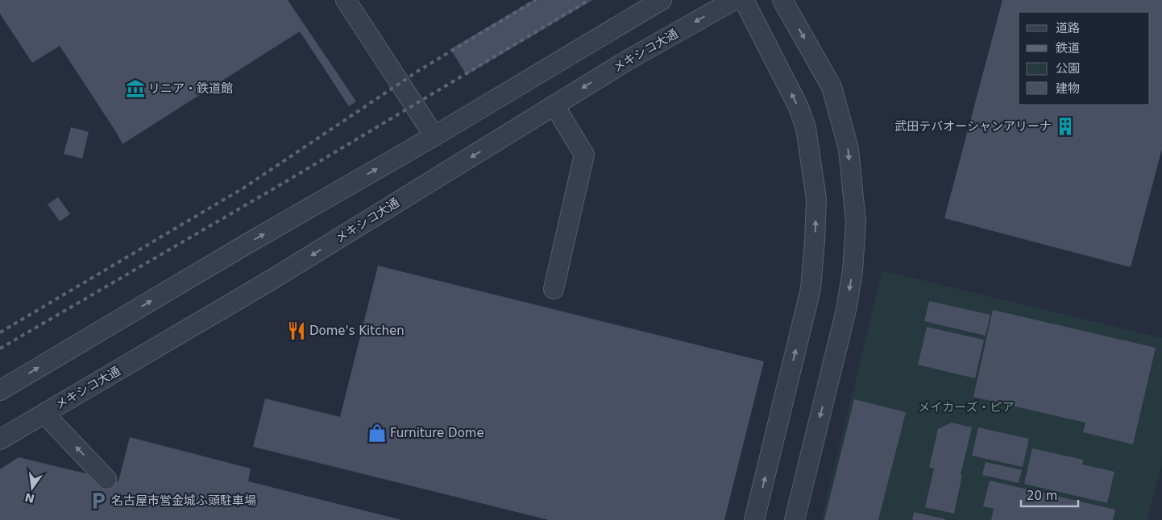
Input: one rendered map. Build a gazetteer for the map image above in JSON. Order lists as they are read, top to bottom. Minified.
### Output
{"streets":{"street":["メキシコ大通"]},"parks":["メイカーズ・ピア"],"places":{"museum":["リニア・鉄道館"],"building":["武田テバオーシャンアリーナ"],"restaurant":["Dome's Kitchen"],"shop":["Furniture Dome"],"parking":["名古屋市営金城ふ頭駐車場"]},"legend":["道路","鉄道","公園","建物"],"scale_bar":"20 m","north":"bottom"}
